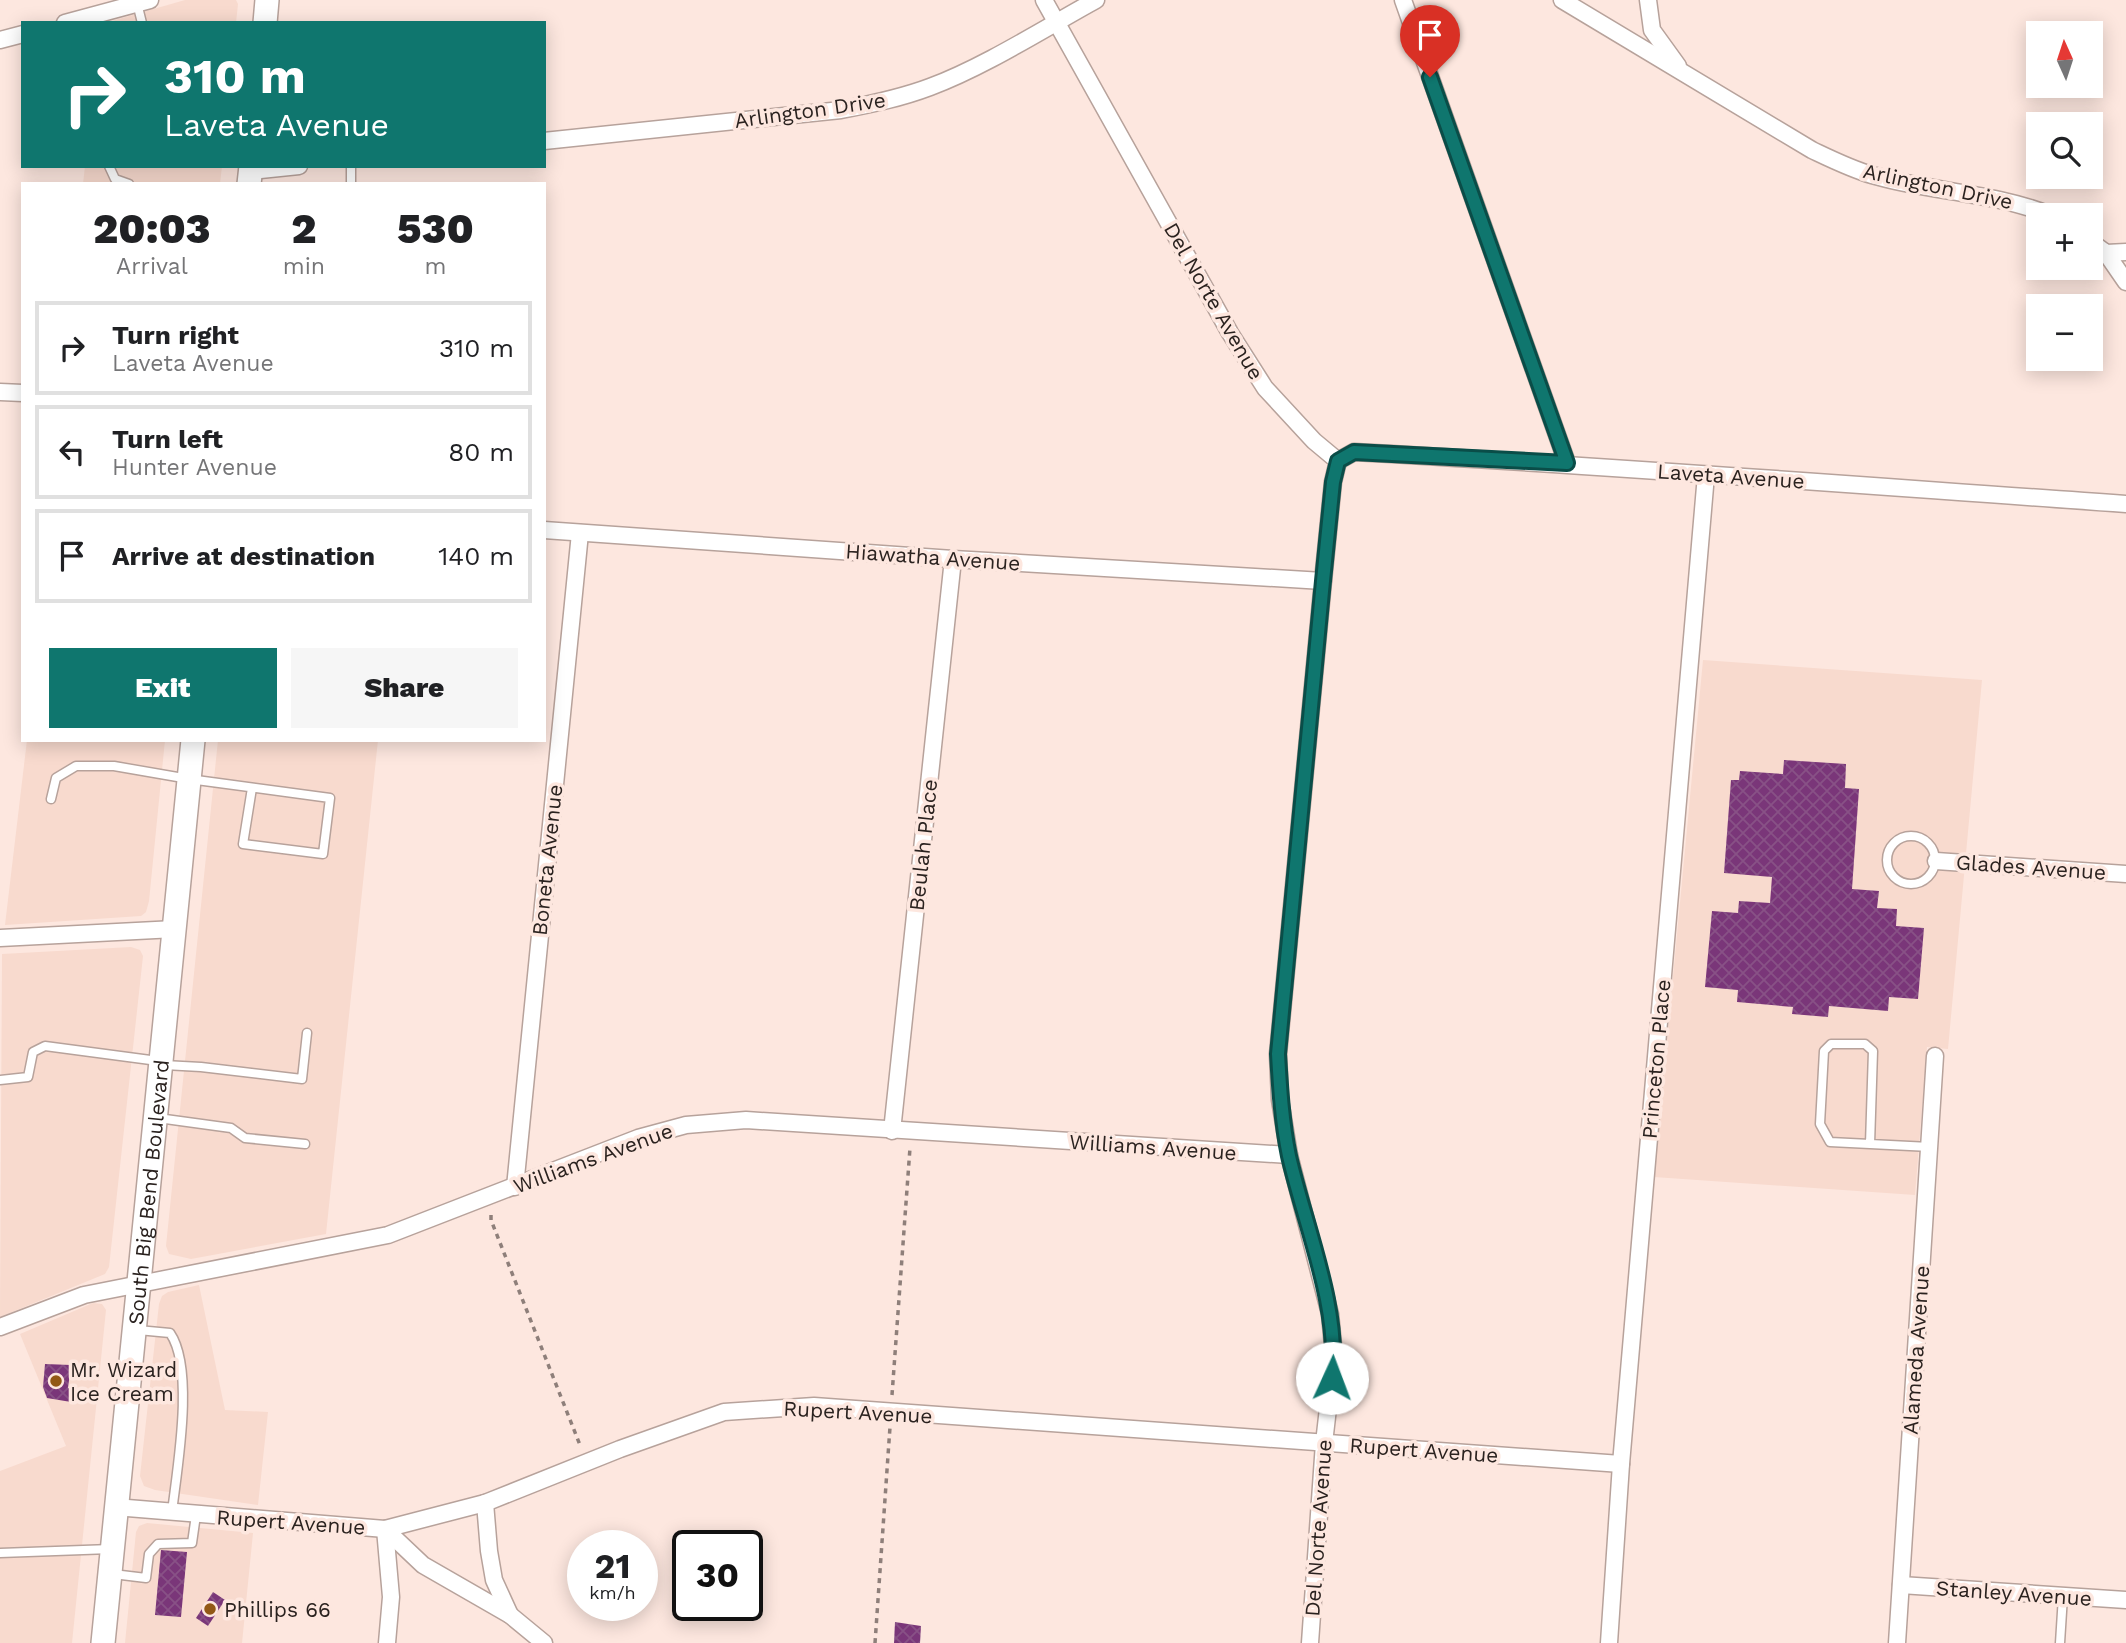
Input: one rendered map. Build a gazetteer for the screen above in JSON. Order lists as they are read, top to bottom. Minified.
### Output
{"streets":{"main road":["South Big Bend Boulevard"],"street":["Arlington Drive","Del Norte Avenue","Laveta Avenue","Hiawatha Avenue","Beulah Place","Boneta Avenue","Glades Avenue","Princeton Place","Williams Avenue","Alameda Avenue","Rupert Avenue","Stanley Avenue"]},"crossings":[["Arlington Drive","Del Norte Avenue"],["Del Norte Avenue","Laveta Avenue"],["Del Norte Avenue","Hiawatha Avenue"],["Del Norte Avenue","Williams Avenue"],["Del Norte Avenue","Rupert Avenue"],["Laveta Avenue","Princeton Place"],["Hiawatha Avenue","Beulah Place"],["Hiawatha Avenue","Boneta Avenue"],["Beulah Place","Williams Avenue"],["Boneta Avenue","Williams Avenue"],["Princeton Place","Rupert Avenue"],["Williams Avenue","South Big Bend Boulevard"],["South Big Bend Boulevard","Rupert Avenue"],["Alameda Avenue","Stanley Avenue"]],"places":["Mr. Wizard Ice Cream","Phillips 66"],"north":"top","page":{"map_buttons":["+","−"],"turn":["310 m","Laveta Avenue"],"eta":["20:03","Arrival","2","min","530","m"],"list":[{"name":"Turn right","note":"Laveta Avenue","value":"310 m"},{"name":"Turn left","note":"Hunter Avenue","value":"80 m"},{"name":"Arrive at destination","value":"140 m"}],"buttons":["Exit","Share"],"speed":"21 km/h","limit":"30"}}
